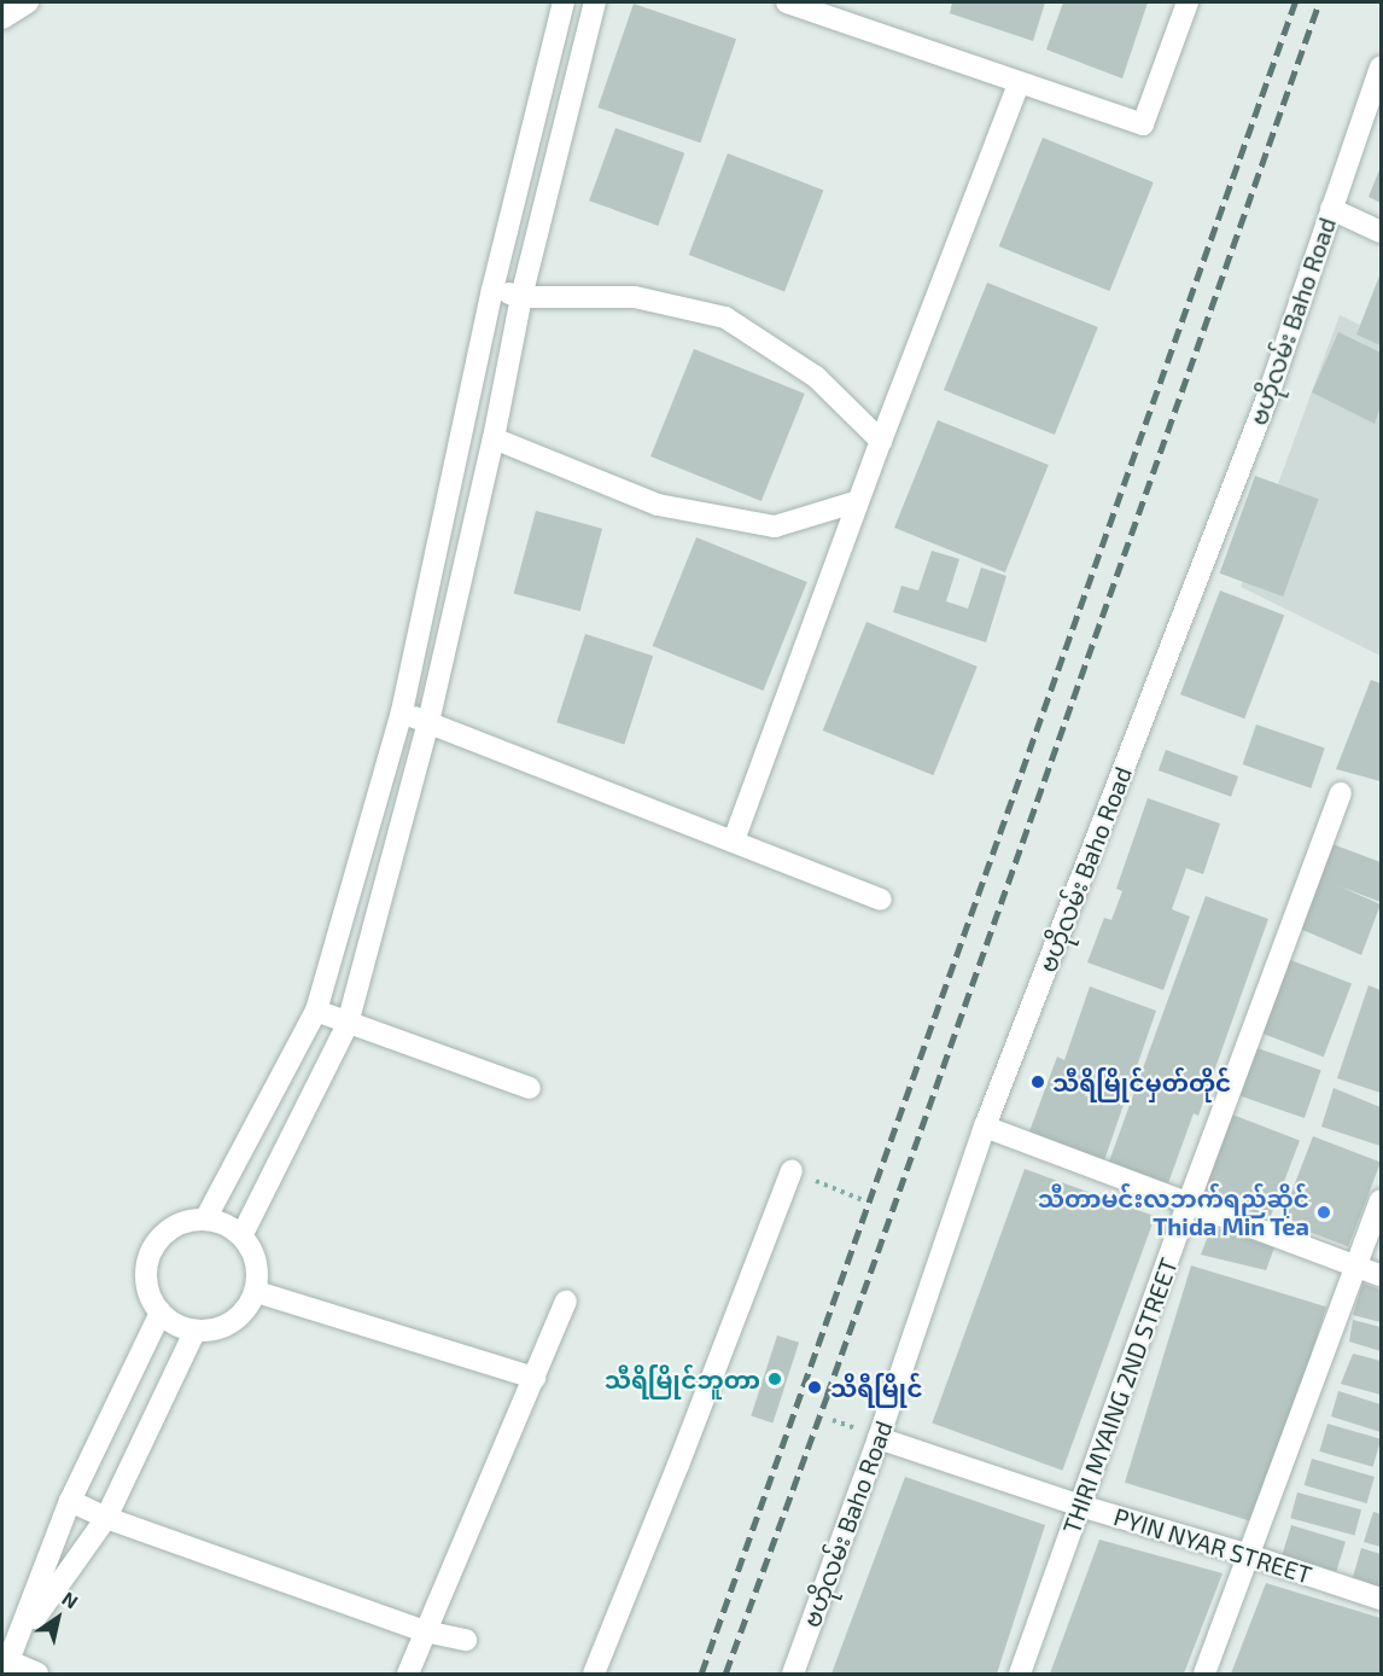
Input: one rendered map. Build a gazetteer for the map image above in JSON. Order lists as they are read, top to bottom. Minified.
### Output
{"streets":{"street":["ဗဟိုလမ်း Baho Road","THIRI MYAING 2ND STREET","PYIN NYAR STREET"]},"crossings":[["ဗဟိုလမ်း Baho Road","PYIN NYAR STREET"],["THIRI MYAING 2ND STREET","PYIN NYAR STREET"]],"places":["သီရိမြိုင်မှတ်တိုင်","သီတာမင်းလဘက်ရည်ဆိုင် Thida Min Tea","သီရိမြိုင်ဘူတာ","သိရီမြိုင်"],"north":"top right"}
